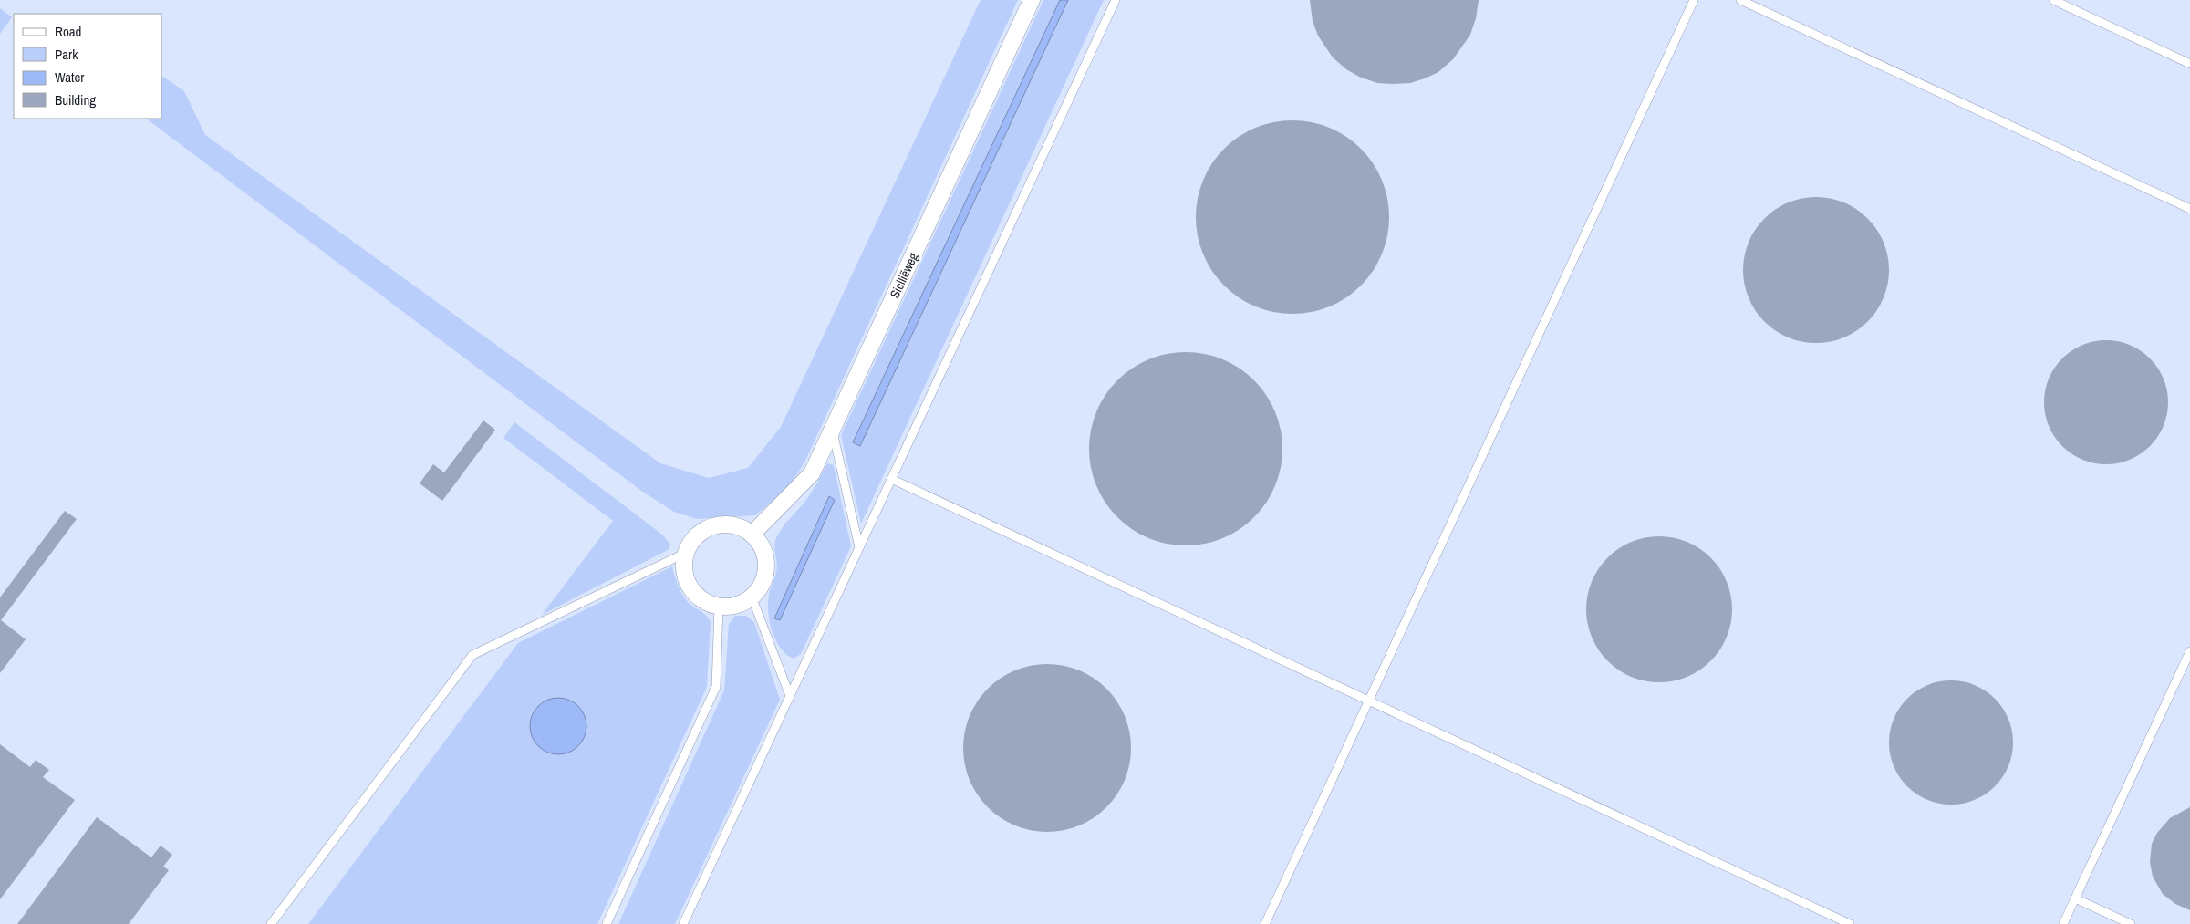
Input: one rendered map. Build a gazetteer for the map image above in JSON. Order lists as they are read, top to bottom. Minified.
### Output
{"streets":{"street":["Siciliëweg"]},"legend":["Road","Park","Water","Building"]}
